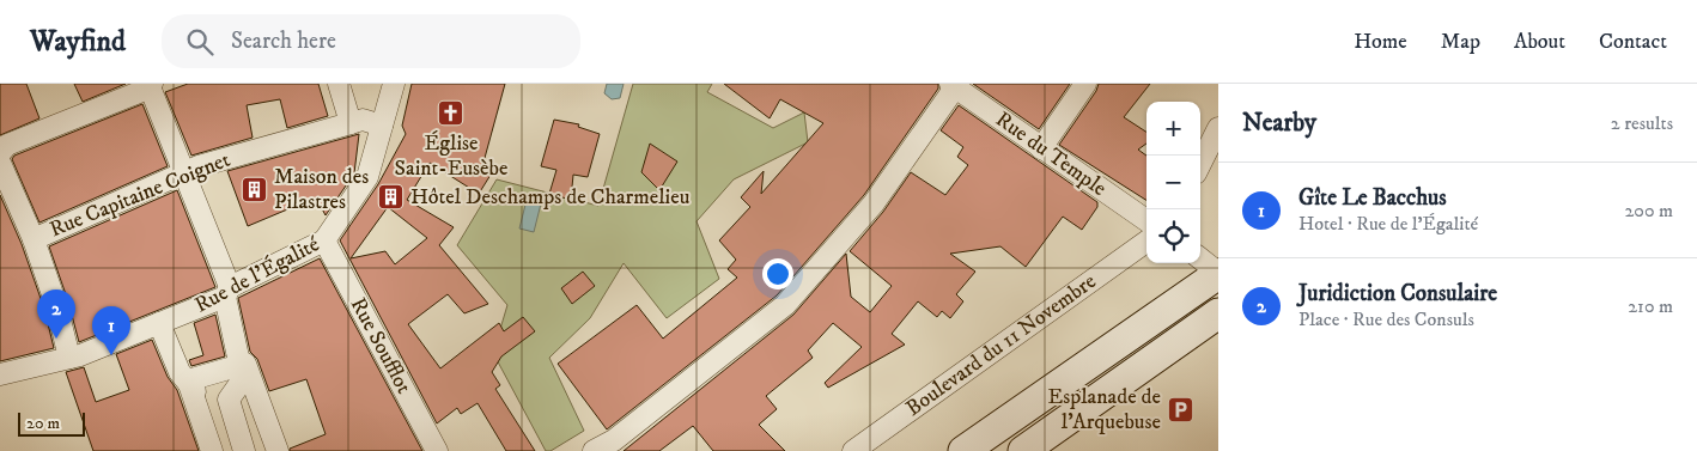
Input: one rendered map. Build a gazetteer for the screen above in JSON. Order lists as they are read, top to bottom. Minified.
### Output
{"streets":{"street":["Rue du Temple","Rue Capitaine Coignet","Rue de l'Égalité","Rue Soufflot","Boulevard du 11 Novembre"]},"crossings":[["Rue Capitaine Coignet","Rue de l'Égalité"],["Rue de l'Égalité","Rue Soufflot"]],"places":{"church":["Église Saint-Eusèbe"],"building":["Maison des Pilastres","Hôtel Deschamps de Charmelieu"],"parking":["Esplanade de l'Arquebuse"]},"scale_bar":"20 m","page":{"header":"Wayfind","search":"Search here","nav":["Home","Map","About","Contact"],"heading":["Nearby","2 results"],"map_buttons":["+","−"],"list":[{"mark":"1","name":"Gîte Le Bacchus","note":"Hotel · Rue de l'Égalité","value":"200 m"},{"mark":"2","name":"Juridiction Consulaire","note":"Place · Rue des Consuls","value":"210 m"}],"pins":["2","1"],"scale":"20 m"}}
